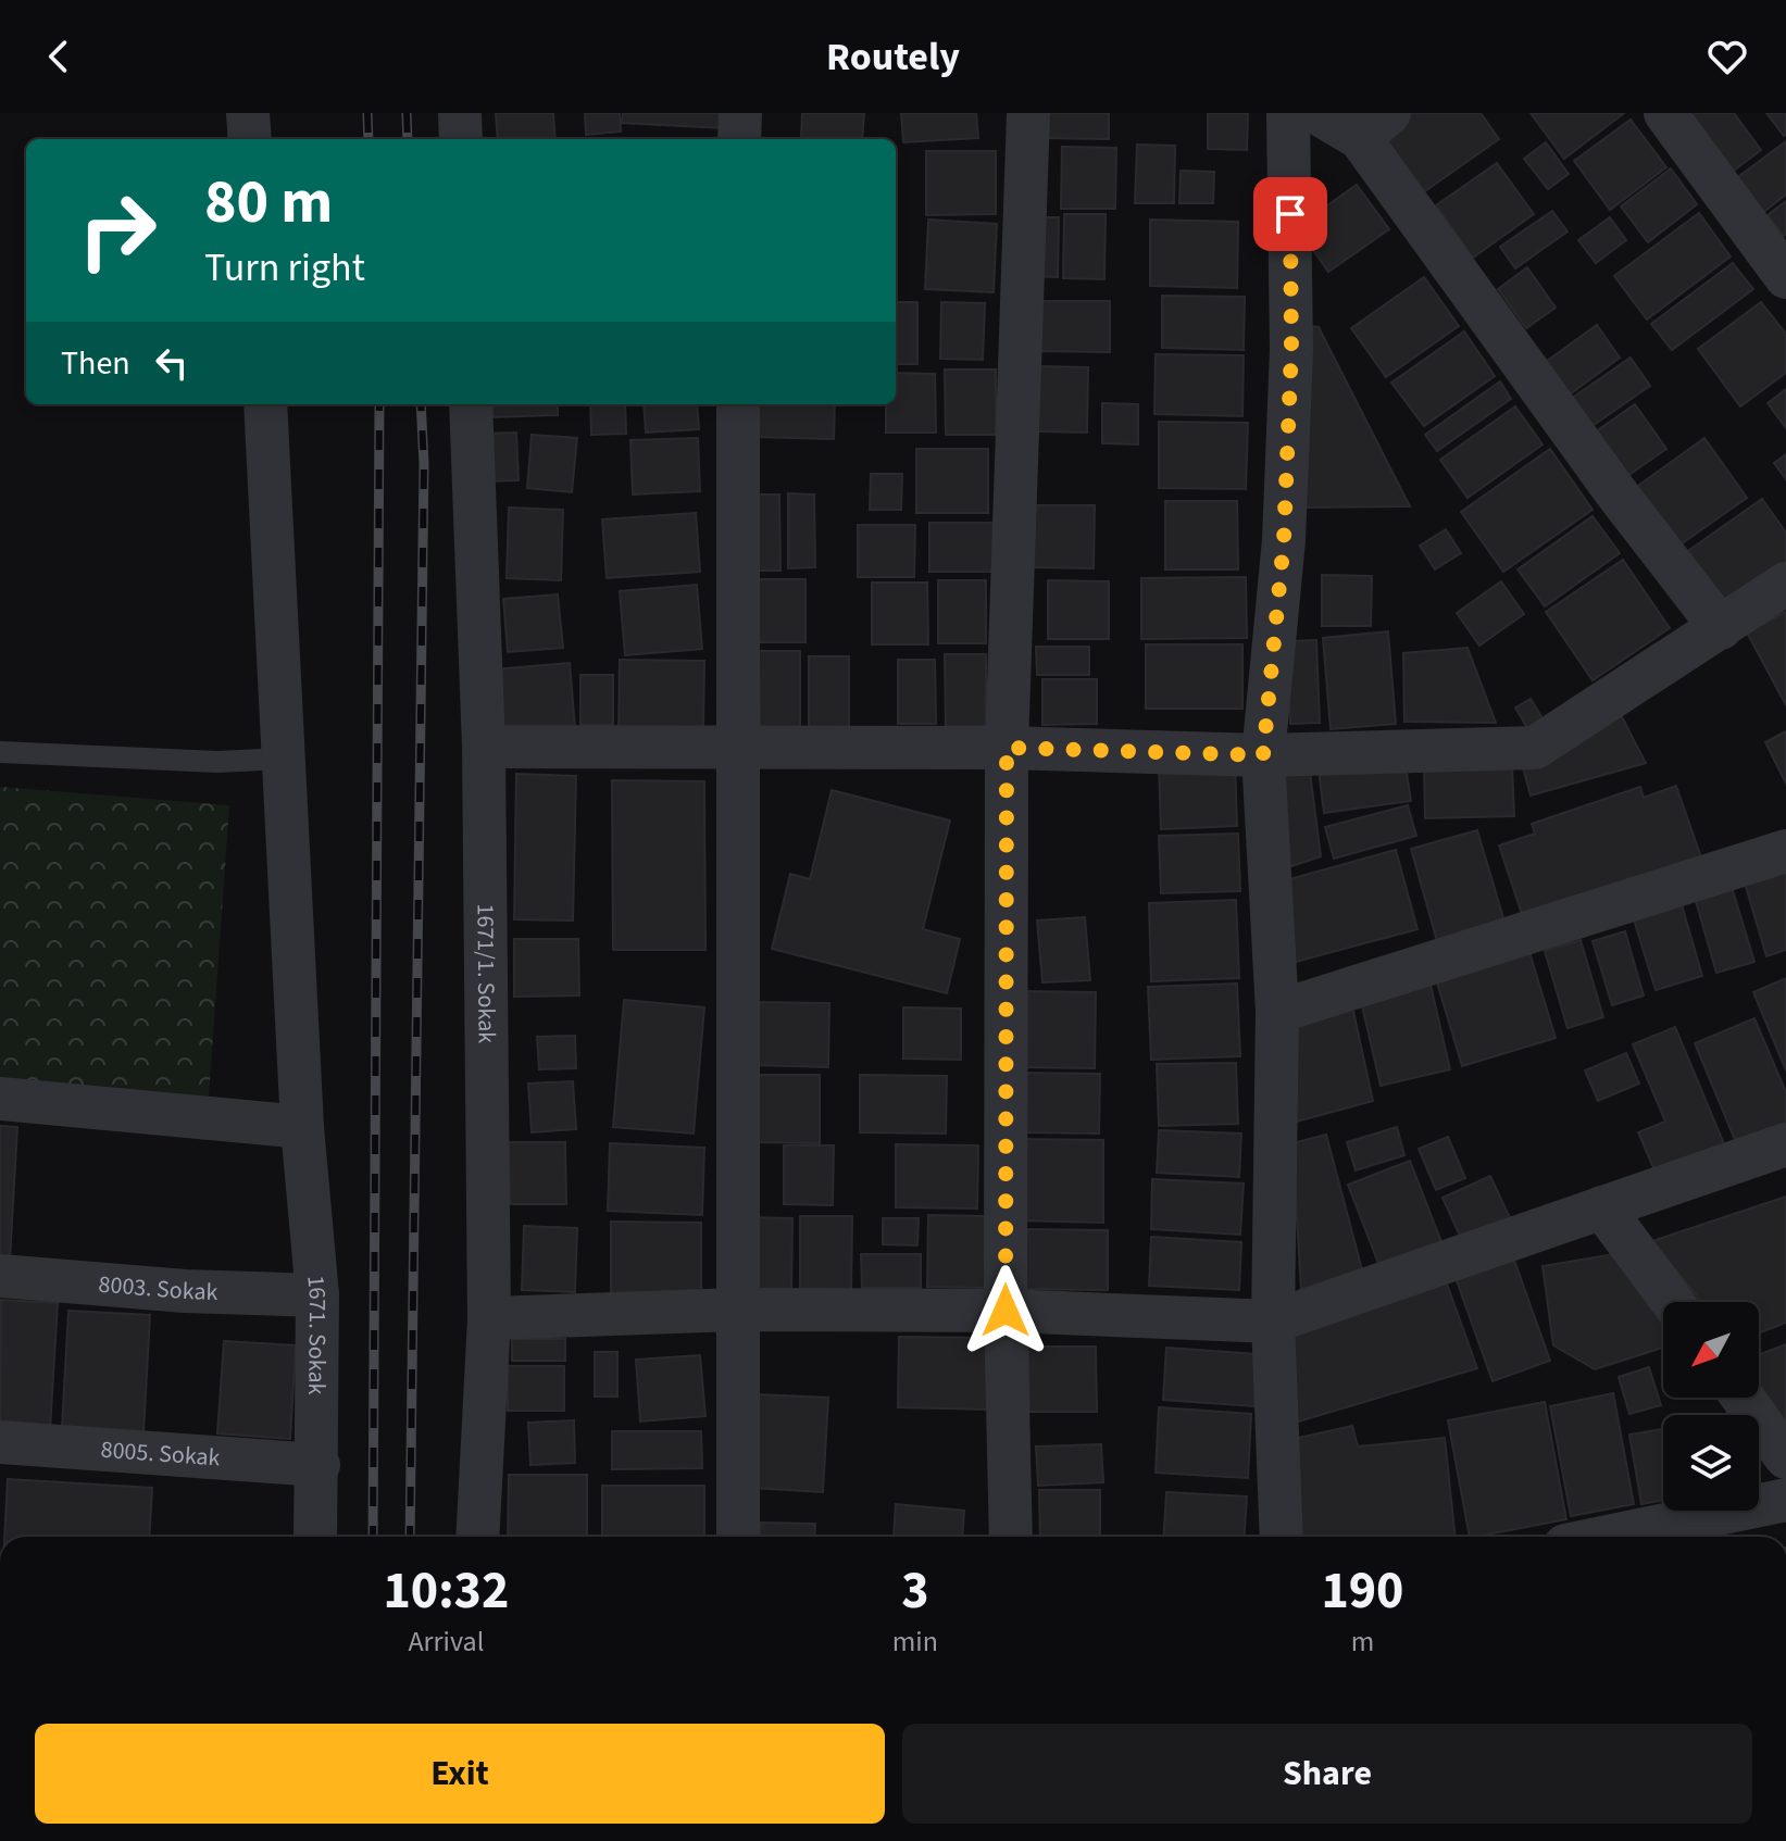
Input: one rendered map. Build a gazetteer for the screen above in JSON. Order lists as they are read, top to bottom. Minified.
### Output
{"streets":{"street":["1671/1. Sokak","8003. Sokak","1671. Sokak","8005. Sokak"]},"crossings":[["8003. Sokak","1671. Sokak"],["1671. Sokak","8005. Sokak"]],"north":"bottom left","page":{"header":"Routely","turn":["80 m","Turn right"],"then":"Then","eta":["10:32","Arrival","3","min","190","m"],"buttons":["Exit","Share"]}}
